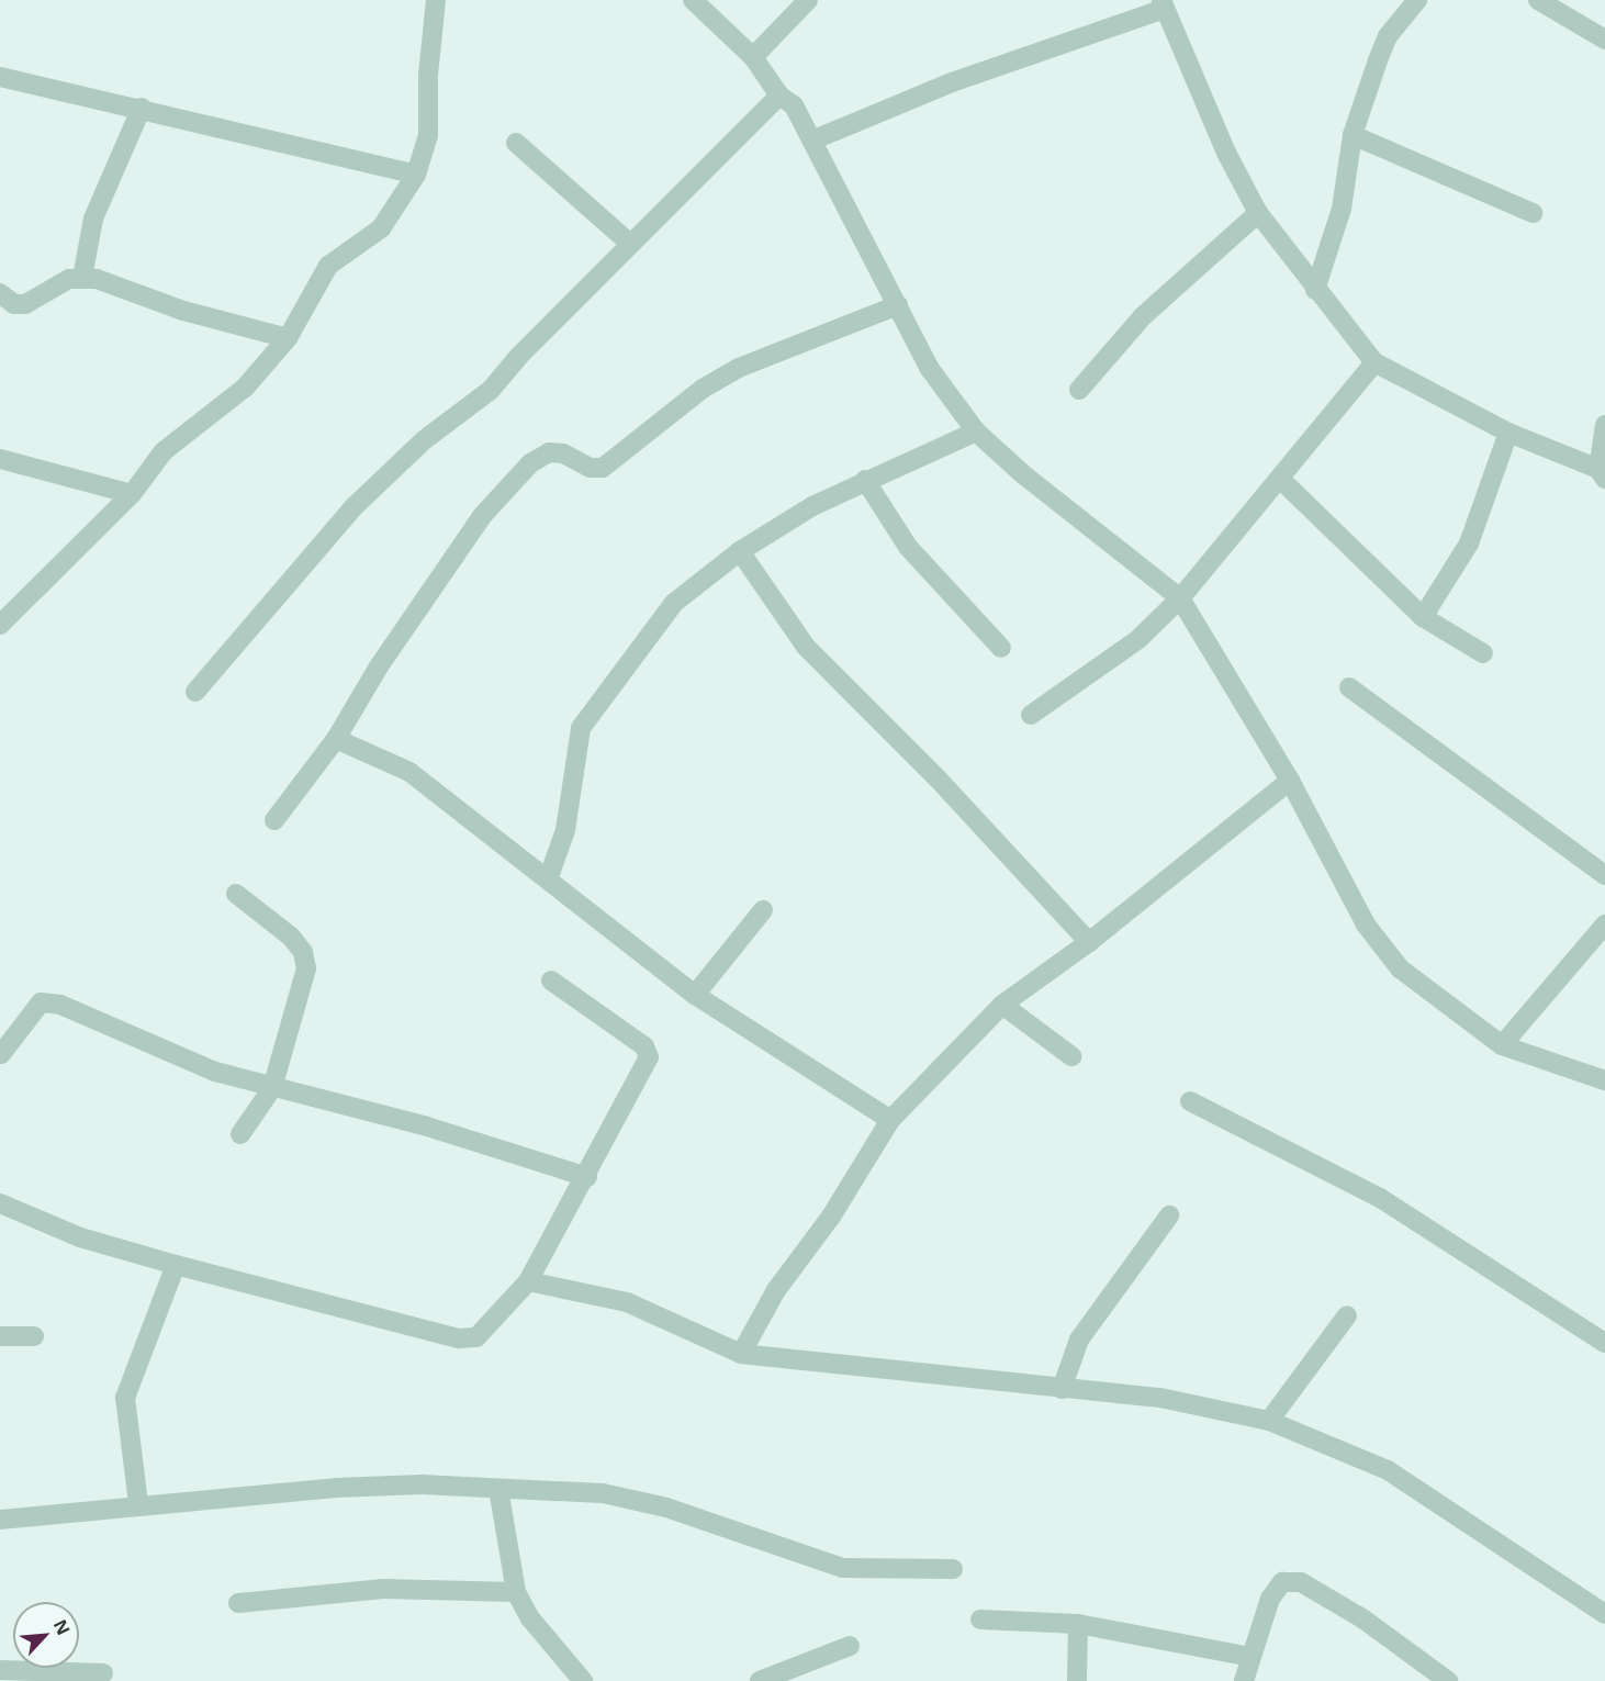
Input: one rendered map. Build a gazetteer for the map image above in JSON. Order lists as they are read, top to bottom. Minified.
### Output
{"north":"top right"}
